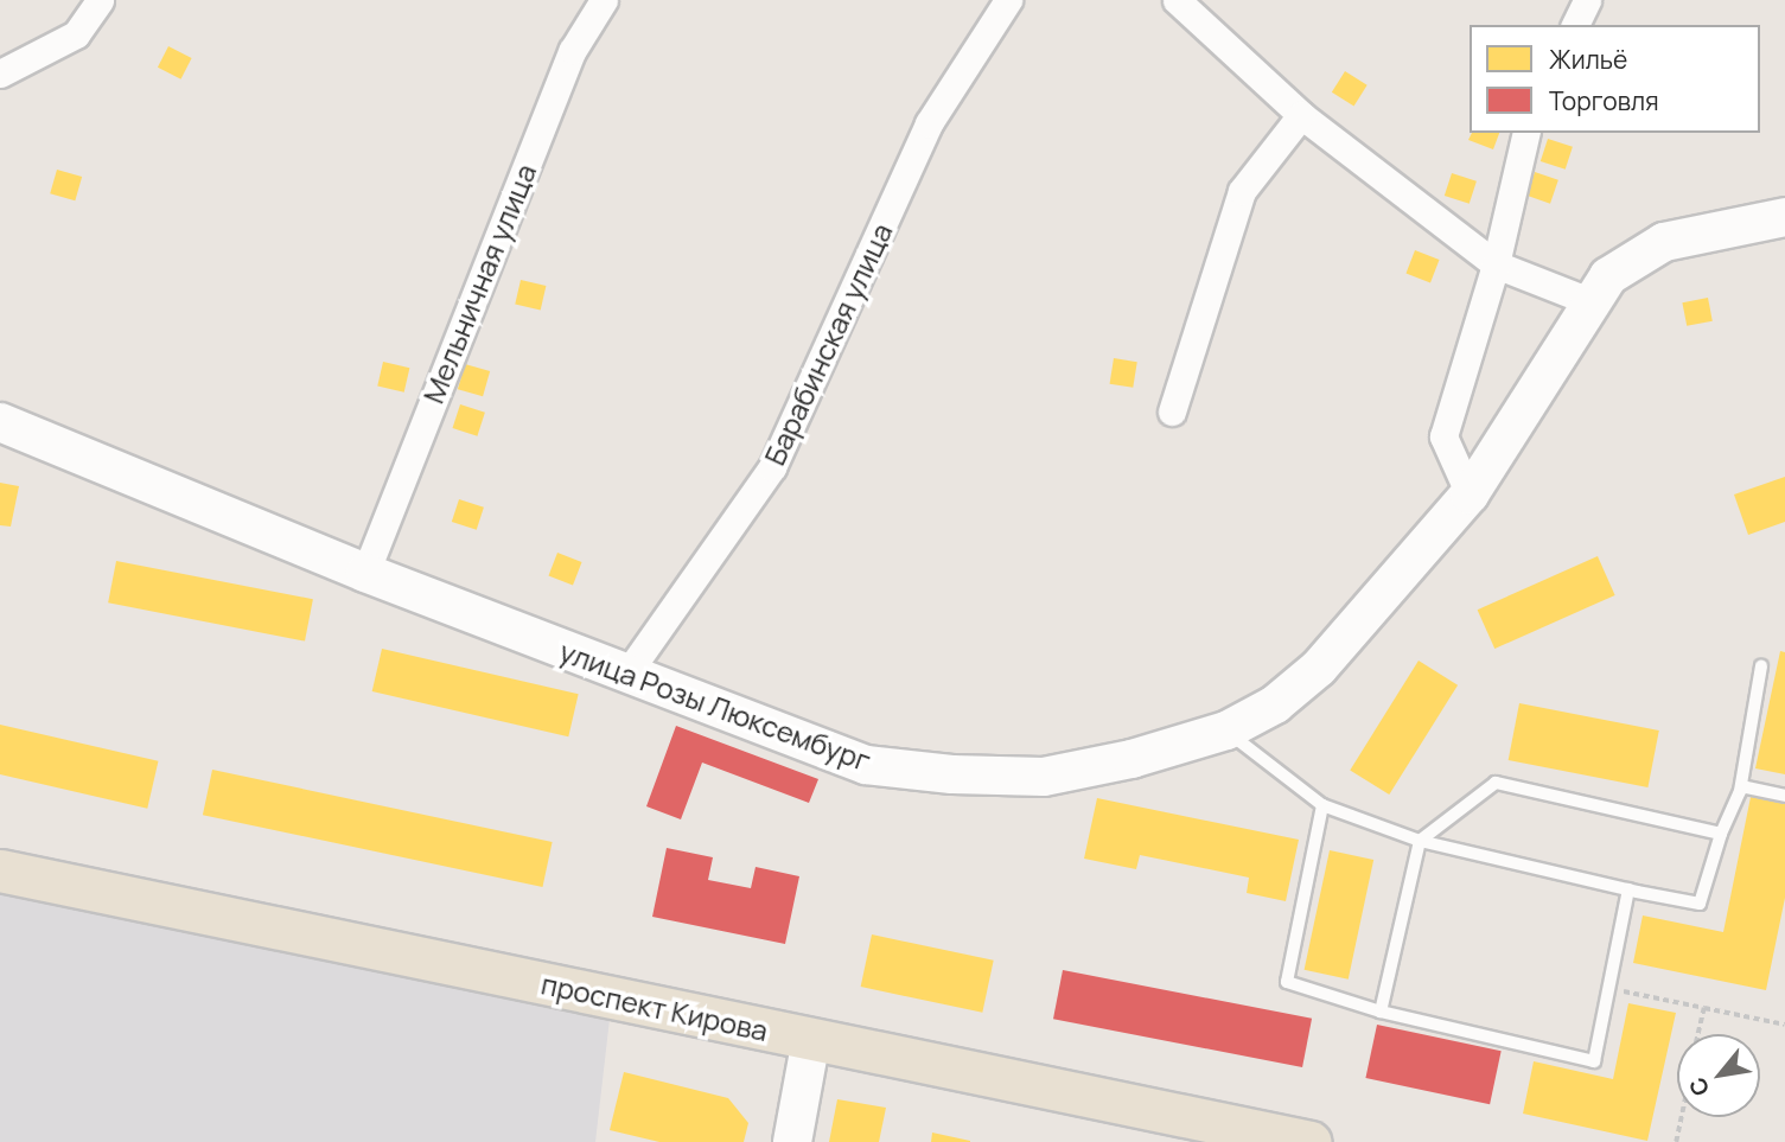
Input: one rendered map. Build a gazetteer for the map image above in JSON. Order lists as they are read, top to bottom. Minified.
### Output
{"streets":{"main road":["проспект Кирова"],"street":["Мельничная улица","Барабинская улица","улица Розы Люксембург"]},"crossings":[["Мельничная улица","улица Розы Люксембург"],["Барабинская улица","улица Розы Люксембург"]],"legend":["Жильё","Торговля"],"north":"bottom left"}
